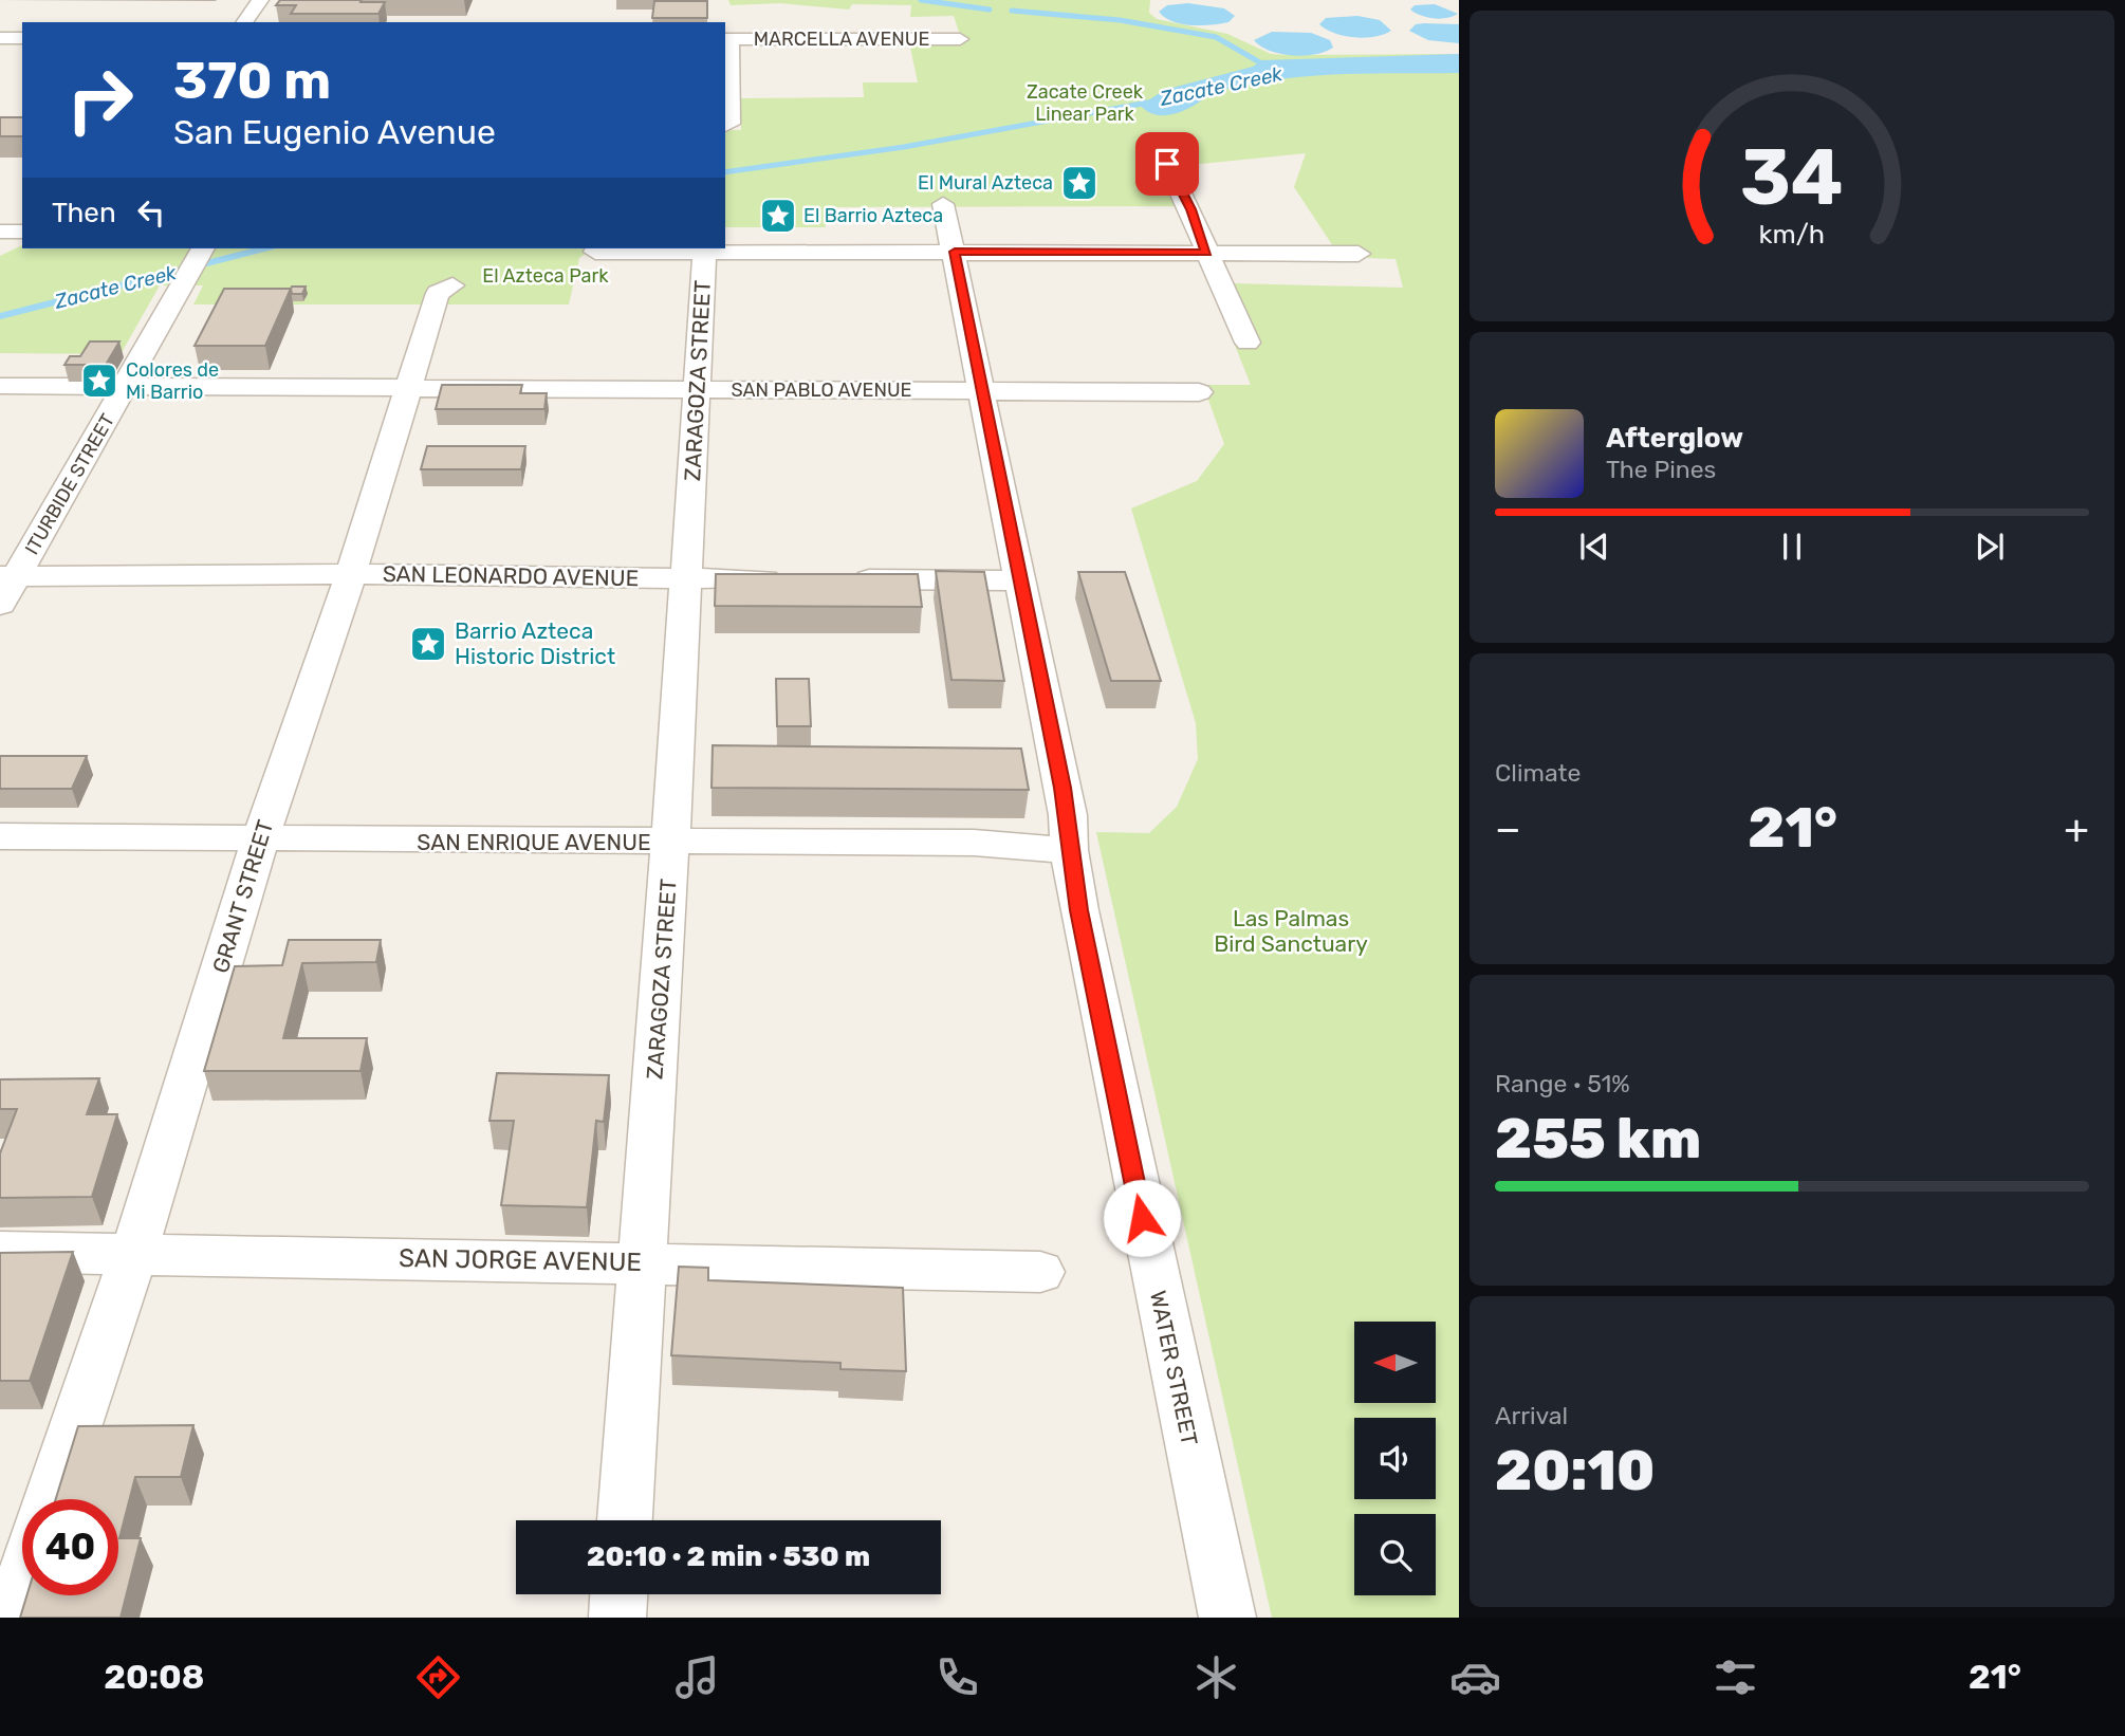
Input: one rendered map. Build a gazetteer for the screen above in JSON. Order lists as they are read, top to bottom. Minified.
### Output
{"streets":{"street":["MARCELLA AVENUE","ZARAGOZA STREET","SAN PABLO AVENUE","ITURBIDE STREET","SAN LEONARDO AVENUE","SAN ENRIQUE AVENUE","GRANT STREET","SAN JORGE AVENUE","WATER STREET"]},"crossings":[["ZARAGOZA STREET","SAN PABLO AVENUE"],["ZARAGOZA STREET","SAN LEONARDO AVENUE"],["ZARAGOZA STREET","SAN ENRIQUE AVENUE"],["ZARAGOZA STREET","SAN JORGE AVENUE"],["SAN PABLO AVENUE","ITURBIDE STREET"],["SAN PABLO AVENUE","GRANT STREET"],["SAN PABLO AVENUE","WATER STREET"],["ITURBIDE STREET","SAN LEONARDO AVENUE"],["SAN LEONARDO AVENUE","GRANT STREET"],["SAN ENRIQUE AVENUE","GRANT STREET"],["SAN ENRIQUE AVENUE","WATER STREET"],["GRANT STREET","SAN JORGE AVENUE"]],"water":["Zacate Creek"],"parks":["Zacate Creek Linear Park","El Azteca Park","Las Palmas Bird Sanctuary"],"places":{"place":["El Mural Azteca","El Barrio Azteca","Colores de Mi Barrio","Barrio Azteca Historic District"]},"north":"left","page":{"turn":["370 m","San Eugenio Avenue"],"then":"Then","song":["Afterglow","The Pines"],"tile":["Climate",["Range · 51%","255 km"],["Arrival","20:10"]],"heat":["−","21°","+"],"limit":"40","trip":"20:10 · 2 min · 530 m","tabs":["20:08","21°"],"gauge":["34","km/h"]}}
